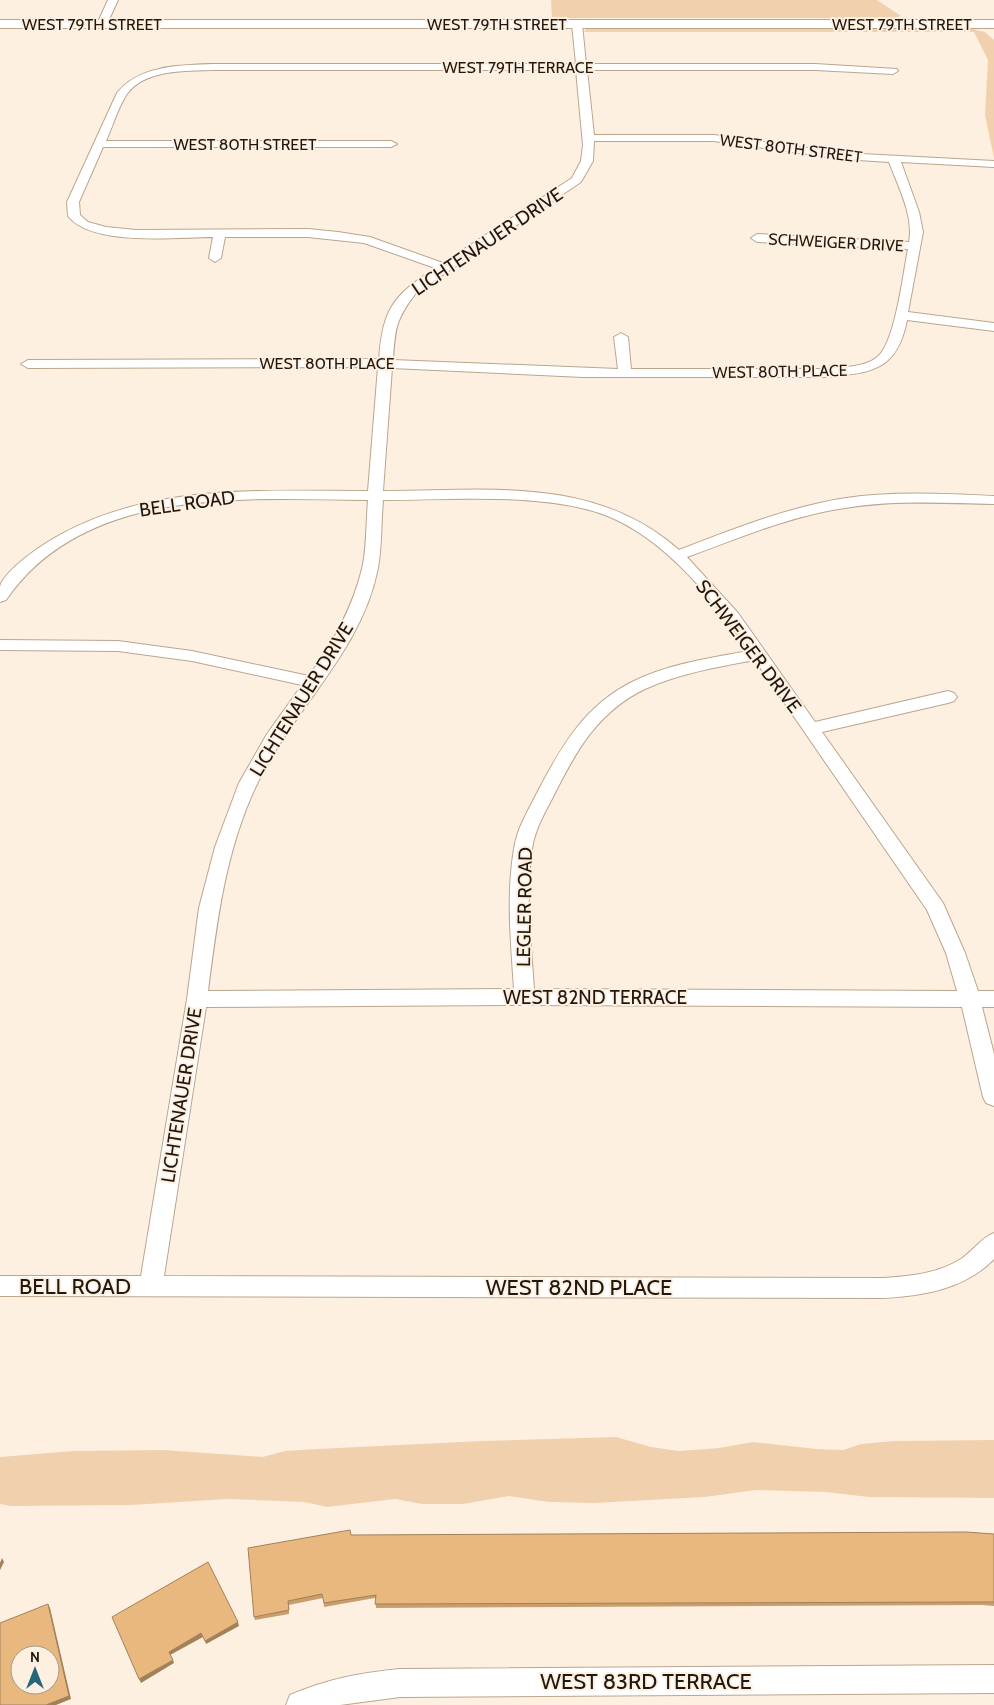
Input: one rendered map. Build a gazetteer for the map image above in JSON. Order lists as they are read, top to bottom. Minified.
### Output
{"streets":{"street":["WEST 79TH STREET","WEST 79TH TERRACE","WEST 80TH STREET","LICHTENAUER DRIVE","SCHWEIGER DRIVE","WEST 80TH PLACE","BELL ROAD","LEGLER ROAD","WEST 82ND TERRACE","WEST 82ND PLACE","WEST 83RD TERRACE"]},"crossings":[["WEST 79TH STREET","LICHTENAUER DRIVE"],["WEST 79TH TERRACE","LICHTENAUER DRIVE"],["WEST 80TH STREET","LICHTENAUER DRIVE"],["WEST 80TH STREET","WEST 80TH PLACE"],["LICHTENAUER DRIVE","SCHWEIGER DRIVE"],["LICHTENAUER DRIVE","WEST 80TH PLACE"],["LICHTENAUER DRIVE","BELL ROAD"],["LICHTENAUER DRIVE","WEST 82ND TERRACE"],["LICHTENAUER DRIVE","WEST 82ND PLACE"],["SCHWEIGER DRIVE","WEST 80TH PLACE"],["SCHWEIGER DRIVE","BELL ROAD"],["SCHWEIGER DRIVE","LEGLER ROAD"],["SCHWEIGER DRIVE","WEST 82ND TERRACE"],["BELL ROAD","WEST 82ND PLACE"],["LEGLER ROAD","WEST 82ND TERRACE"]],"north":"top"}
